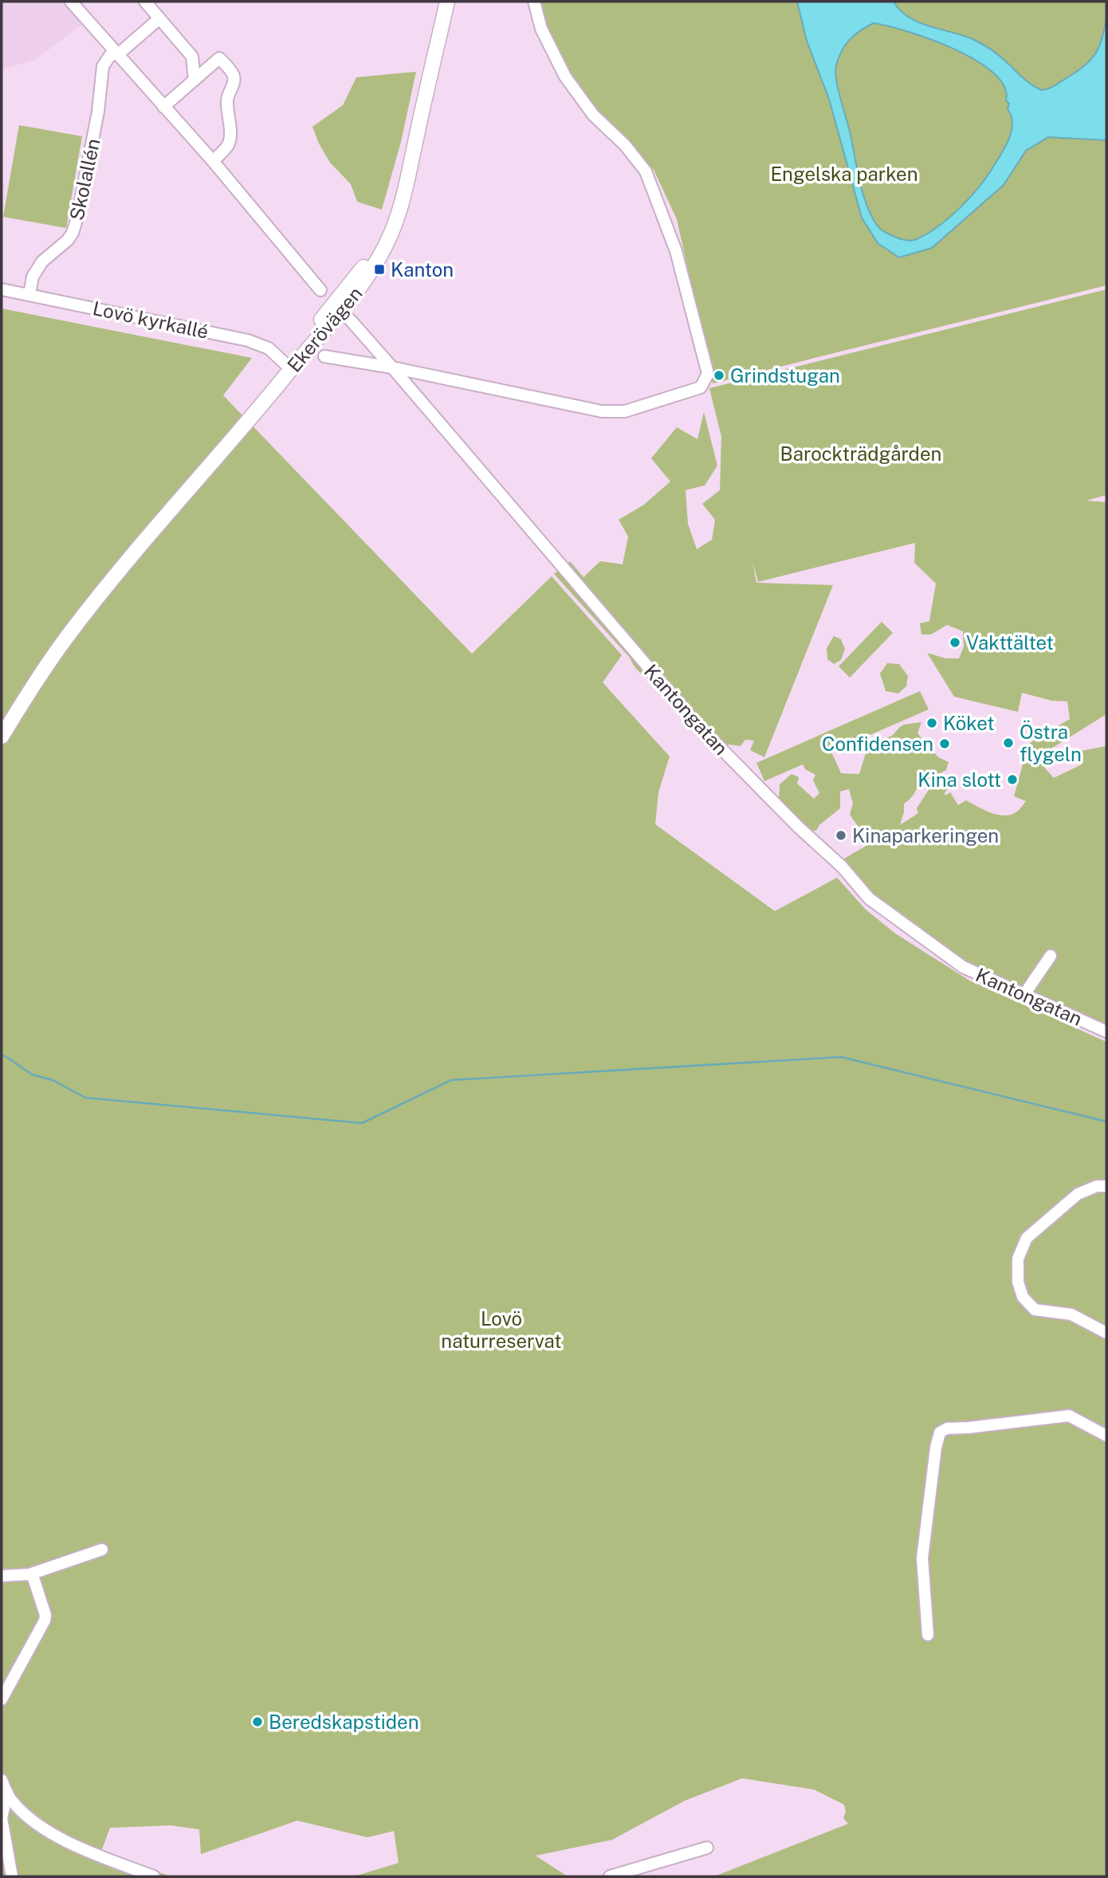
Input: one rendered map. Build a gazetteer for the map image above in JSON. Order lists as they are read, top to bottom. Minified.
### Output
{"streets":{"main road":["Ekerövägen"],"street":["Skolallén","Lovö kyrkallé","Kantongatan"]},"crossings":[["Skolallén","Lovö kyrkallé"],["Lovö kyrkallé","Ekerövägen"],["Ekerövägen","Kantongatan"]],"parks":["Engelska parken","Barockträdgården","Lovö naturreservat"],"places":{"transit":["Kanton"],"other":["Grindstugan","Vakttältet","Köket","Östra flygeln","Confidensen","Kina slott","Kinaparkeringen","Beredskapstiden"]}}
